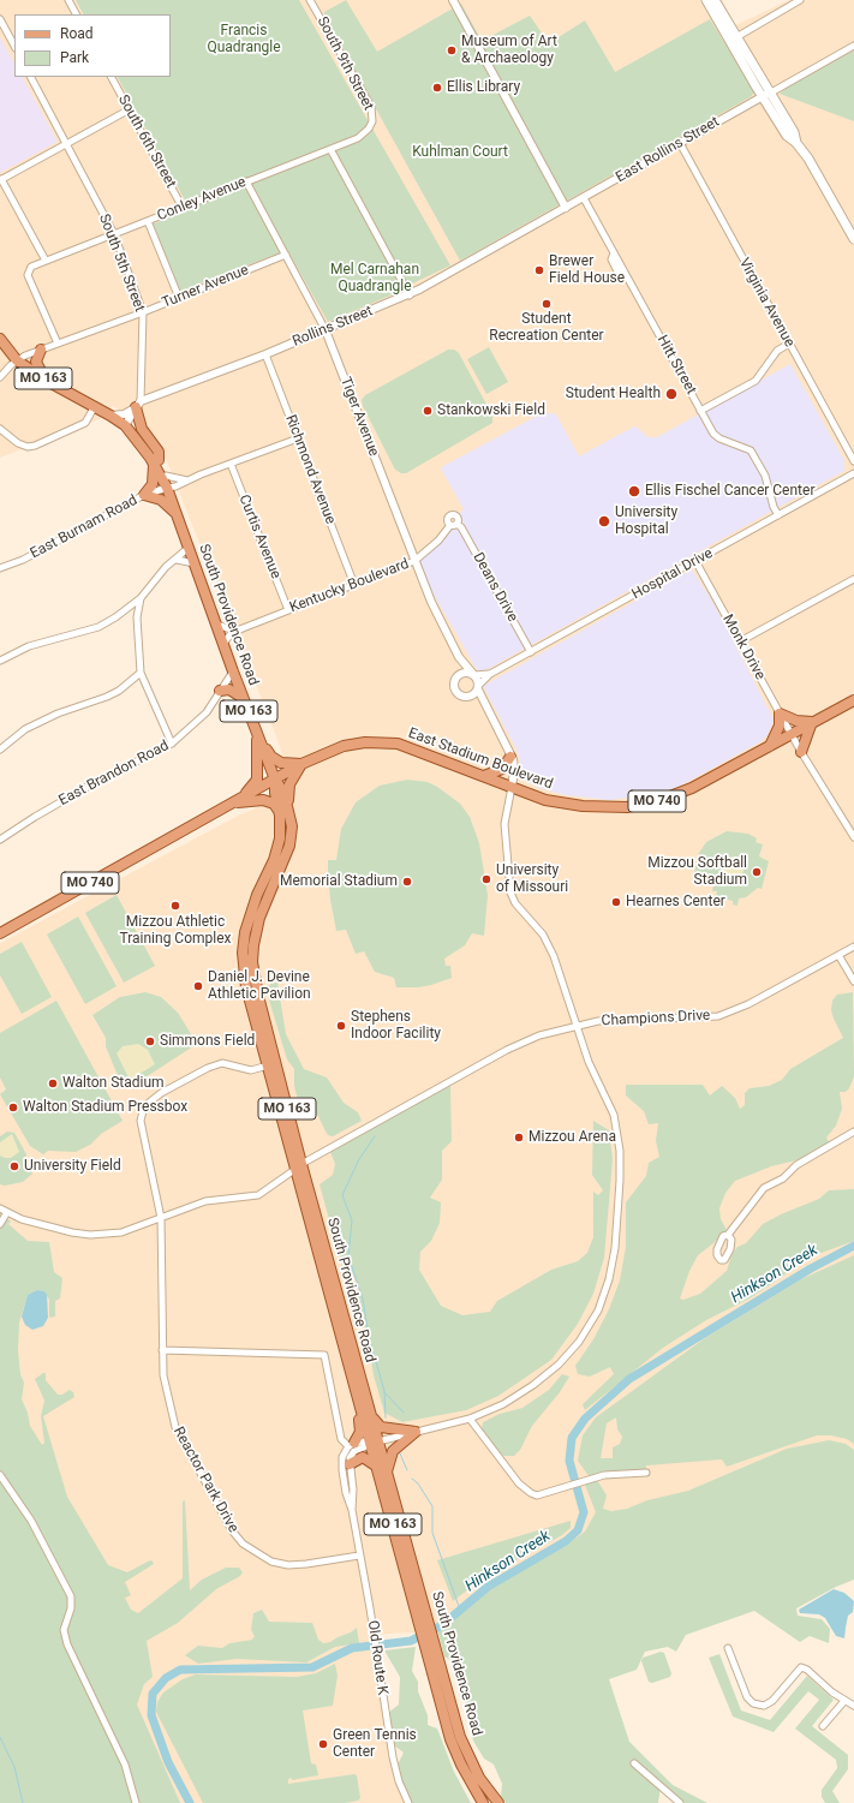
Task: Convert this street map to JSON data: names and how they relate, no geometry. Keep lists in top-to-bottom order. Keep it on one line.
{"streets":{"main road":["MO 163","South Providence Road","East Stadium Boulevard","MO 740"],"street":["South 9th Street","South 6th Street","East Rollins Street","Conley Avenue","South 5th Street","Turner Avenue","Virginia Avenue","Rollins Street","Hitt Street","Tiger Avenue","Richmond Avenue","East Burnam Road","Curtis Avenue","Hospital Drive","Kentucky Boulevard","Deans Drive","Monk Drive","East Brandon Road","Champions Drive","Reactor Park Drive","Old Route K"]},"crossings":[["South 9th Street","Conley Avenue"],["South 6th Street","Conley Avenue"],["East Rollins Street","Virginia Avenue"],["East Rollins Street","Rollins Street"],["East Rollins Street","Hitt Street"],["Conley Avenue","South 5th Street"],["Conley Avenue","Turner Avenue"],["Conley Avenue","Tiger Avenue"],["South 5th Street","Turner Avenue"],["South 5th Street","Rollins Street"],["South 5th Street","South Providence Road"],["Turner Avenue","Tiger Avenue"],["Turner Avenue","South Providence Road"],["Rollins Street","Tiger Avenue"],["Rollins Street","Richmond Avenue"],["Hitt Street","Hospital Drive"],["Tiger Avenue","Hospital Drive"],["Tiger Avenue","Kentucky Boulevard"],["Richmond Avenue","East Burnam Road"],["Richmond Avenue","Kentucky Boulevard"],["East Burnam Road","Curtis Avenue"],["East Burnam Road","South Providence Road"],["Curtis Avenue","Kentucky Boulevard"],["Hospital Drive","Deans Drive"],["Hospital Drive","Monk Drive"],["Kentucky Boulevard","Deans Drive"],["Kentucky Boulevard","South Providence Road"],["South Providence Road","East Stadium Boulevard"],["South Providence Road","East Brandon Road"],["South Providence Road","Champions Drive"],["South Providence Road","Reactor Park Drive"],["Monk Drive","East Stadium Boulevard"],["Champions Drive","Reactor Park Drive"],["Reactor Park Drive","Old Route K"]],"water":["Hinkson Creek"],"parks":["Francis Quadrangle","Kuhlman Court","Mel Carnahan Quadrangle"],"places":["Museum of Art & Archaeology","Ellis Library","Brewer Field House","Student Recreation Center","Student Health","Stankowski Field","Ellis Fischel Cancer Center","University Hospital","Mizzou Softball Stadium","University of Missouri","Memorial Stadium","Hearnes Center","Mizzou Athletic Training Complex","Daniel J. Devine Athletic Pavilion","Stephens Indoor Facility","Simmons Field","Walton Stadium","Walton Stadium Pressbox","Mizzou Arena","University Field","Green Tennis Center"],"legend":["Road","Park"]}
